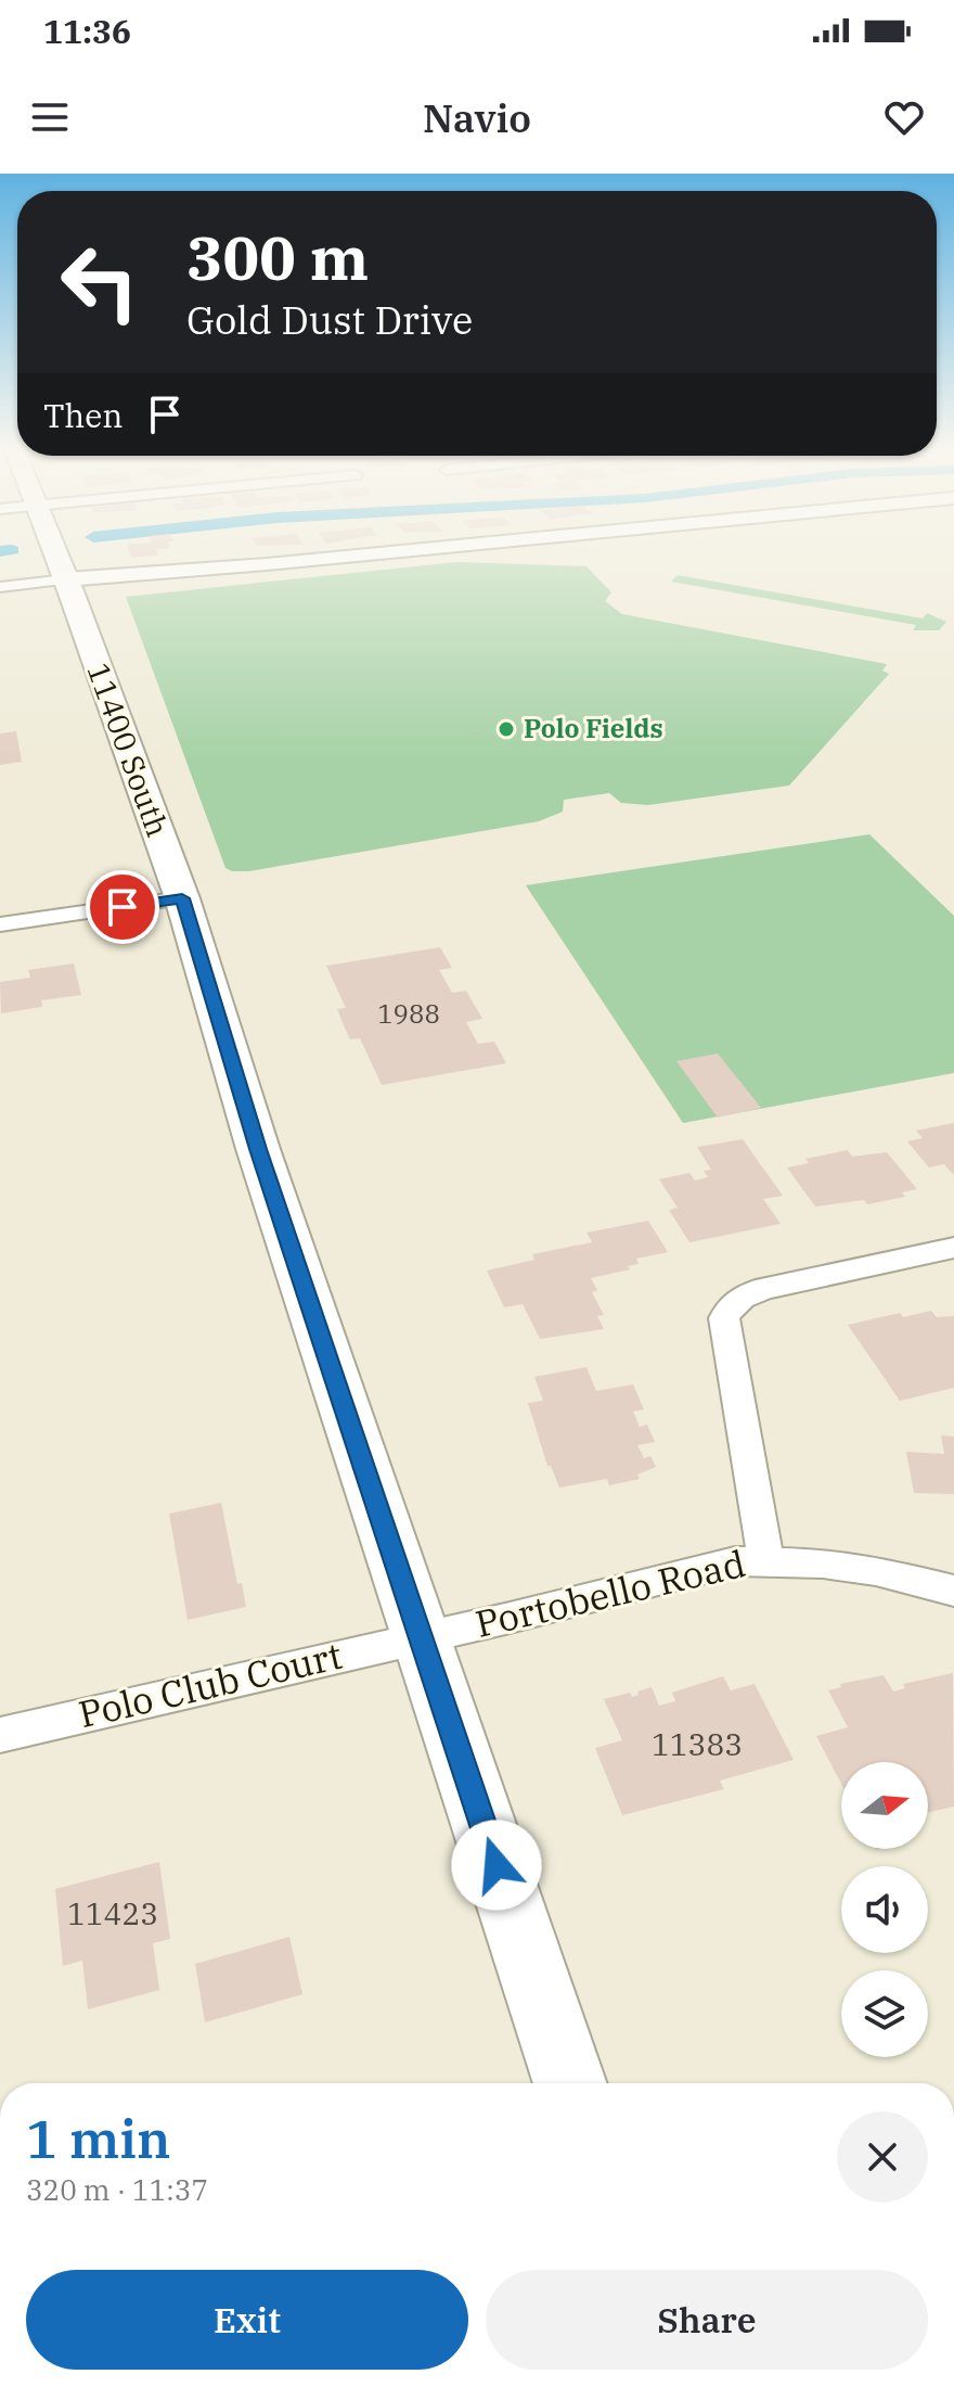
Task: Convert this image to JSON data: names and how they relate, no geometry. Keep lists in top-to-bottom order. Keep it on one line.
{"streets":{"main road":["11400 South"],"street":["Portobello Road","Polo Club Court"]},"crossings":[["11400 South","Portobello Road"],["11400 South","Polo Club Court"],["Portobello Road","Polo Club Court"]],"places":["Polo Fields"],"house_numbers":["1988","11383","11423"],"north":"right","page":{"status":"11:36","header":"Navio","turn":["300 m","Gold Dust Drive"],"then":"Then","heading":["1 min","320 m · 11:37"],"buttons":["Exit","Share"]}}
